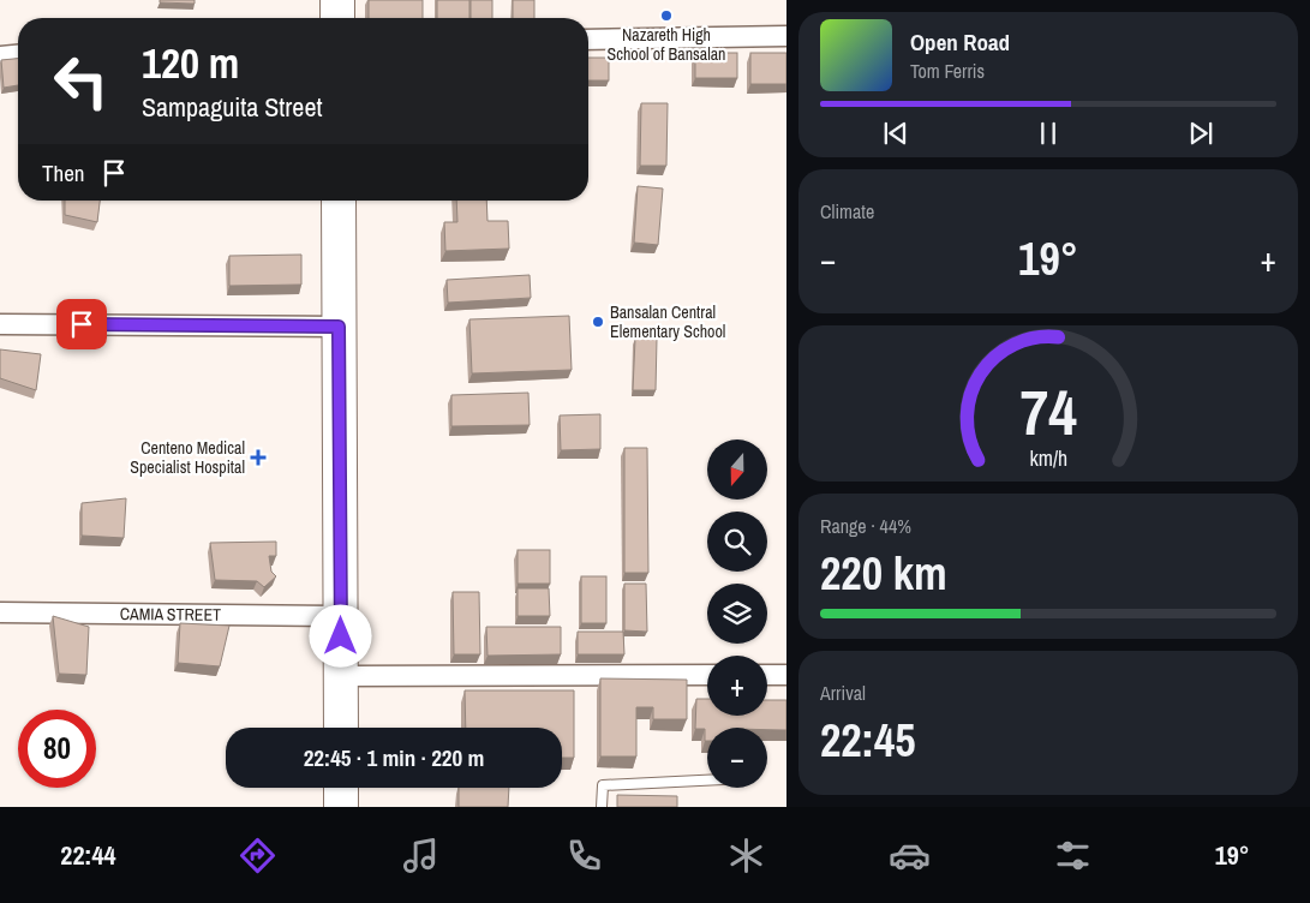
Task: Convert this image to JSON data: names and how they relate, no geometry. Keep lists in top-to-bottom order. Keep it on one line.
{"streets":{"street":["CAMIA STREET"]},"places":{"other":["Nazareth High School of Bansalan","Bansalan Central Elementary School"],"health":["Centeno Medical Specialist Hospital"]},"north":"bottom","page":{"turn":["120 m","Sampaguita Street"],"song":["Open Road","Tom Ferris"],"then":"Then","tile":["Climate",["Range · 44%","220 km"],["Arrival","22:45"]],"heat":["−","19°","+"],"map_buttons":["+","−"],"limit":"80","trip":"22:45 · 1 min · 220 m","tabs":["22:44","19°"],"gauge":["74","km/h"]}}
